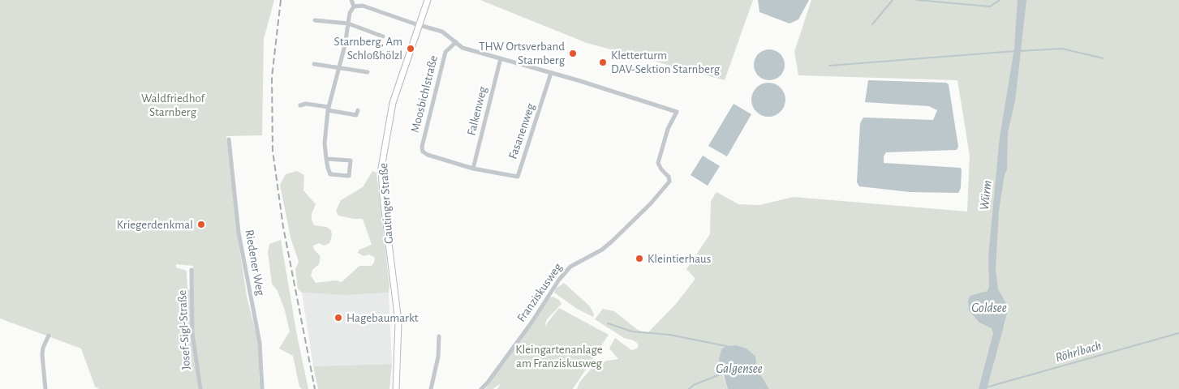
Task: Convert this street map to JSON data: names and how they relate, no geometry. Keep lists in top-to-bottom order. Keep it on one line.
{"streets":{"main road":["Gautinger Straße"],"street":["Moosbichlstraße","Falkenweg","Fasanenweg","Riedener Weg","Franziskusweg","Josef-Sigl-Straße"]},"crossings":[["Moosbichlstraße","Falkenweg"],["Moosbichlstraße","Fasanenweg"],["Falkenweg","Fasanenweg"],["Fasanenweg","Franziskusweg"]],"water":["Würm","Goldsee","Röhrlbach","Galgensee"],"parks":["Waldfriedhof Starnberg","Kleingartenanlage am Franziskusweg"],"places":["Starnberg, Am Schloßhölzl","THW Ortsverband Starnberg","Kletterturm DAV-Sektion Starnberg","Kriegerdenkmal","Kleintierhaus","Hagebaumarkt"]}
